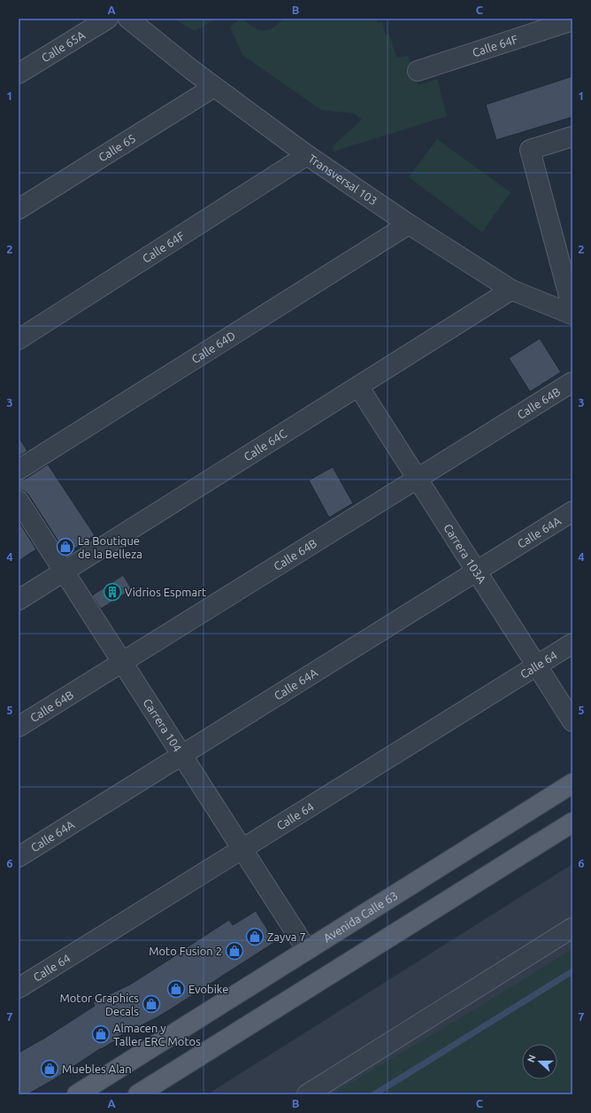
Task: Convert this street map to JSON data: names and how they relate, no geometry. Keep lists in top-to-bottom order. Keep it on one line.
{"streets":{"main road":["Avenida Calle 63"],"street":["Calle 65A","Calle 64F","Calle 65","Transversal 103","Calle 64D","Calle 64B","Calle 64C","Calle 64A","Carrera 103A","Calle 64","Carrera 104"]},"crossings":[["Calle 64F","Transversal 103"],["Calle 65","Transversal 103"],["Transversal 103","Calle 64D"],["Transversal 103","Calle 64C"],["Calle 64B","Carrera 103A"],["Calle 64B","Carrera 104"],["Calle 64C","Carrera 103A"],["Calle 64C","Carrera 104"],["Calle 64A","Carrera 103A"],["Calle 64A","Carrera 104"],["Carrera 103A","Calle 64"],["Calle 64","Carrera 104"],["Carrera 104","Avenida Calle 63"]],"places":{"shop":["La Boutique de la Belleza","Zayva 7","Moto Fusion 2","Evobike","Motor Graphics Decals","Almacen y Taller ERC Motos","Muebles Alan"],"building":["Vidrios Espmart"]},"north":"left","grid":{"columns":["A","B","C"],"rows":["1","2","3","4","5","6","7"]}}
